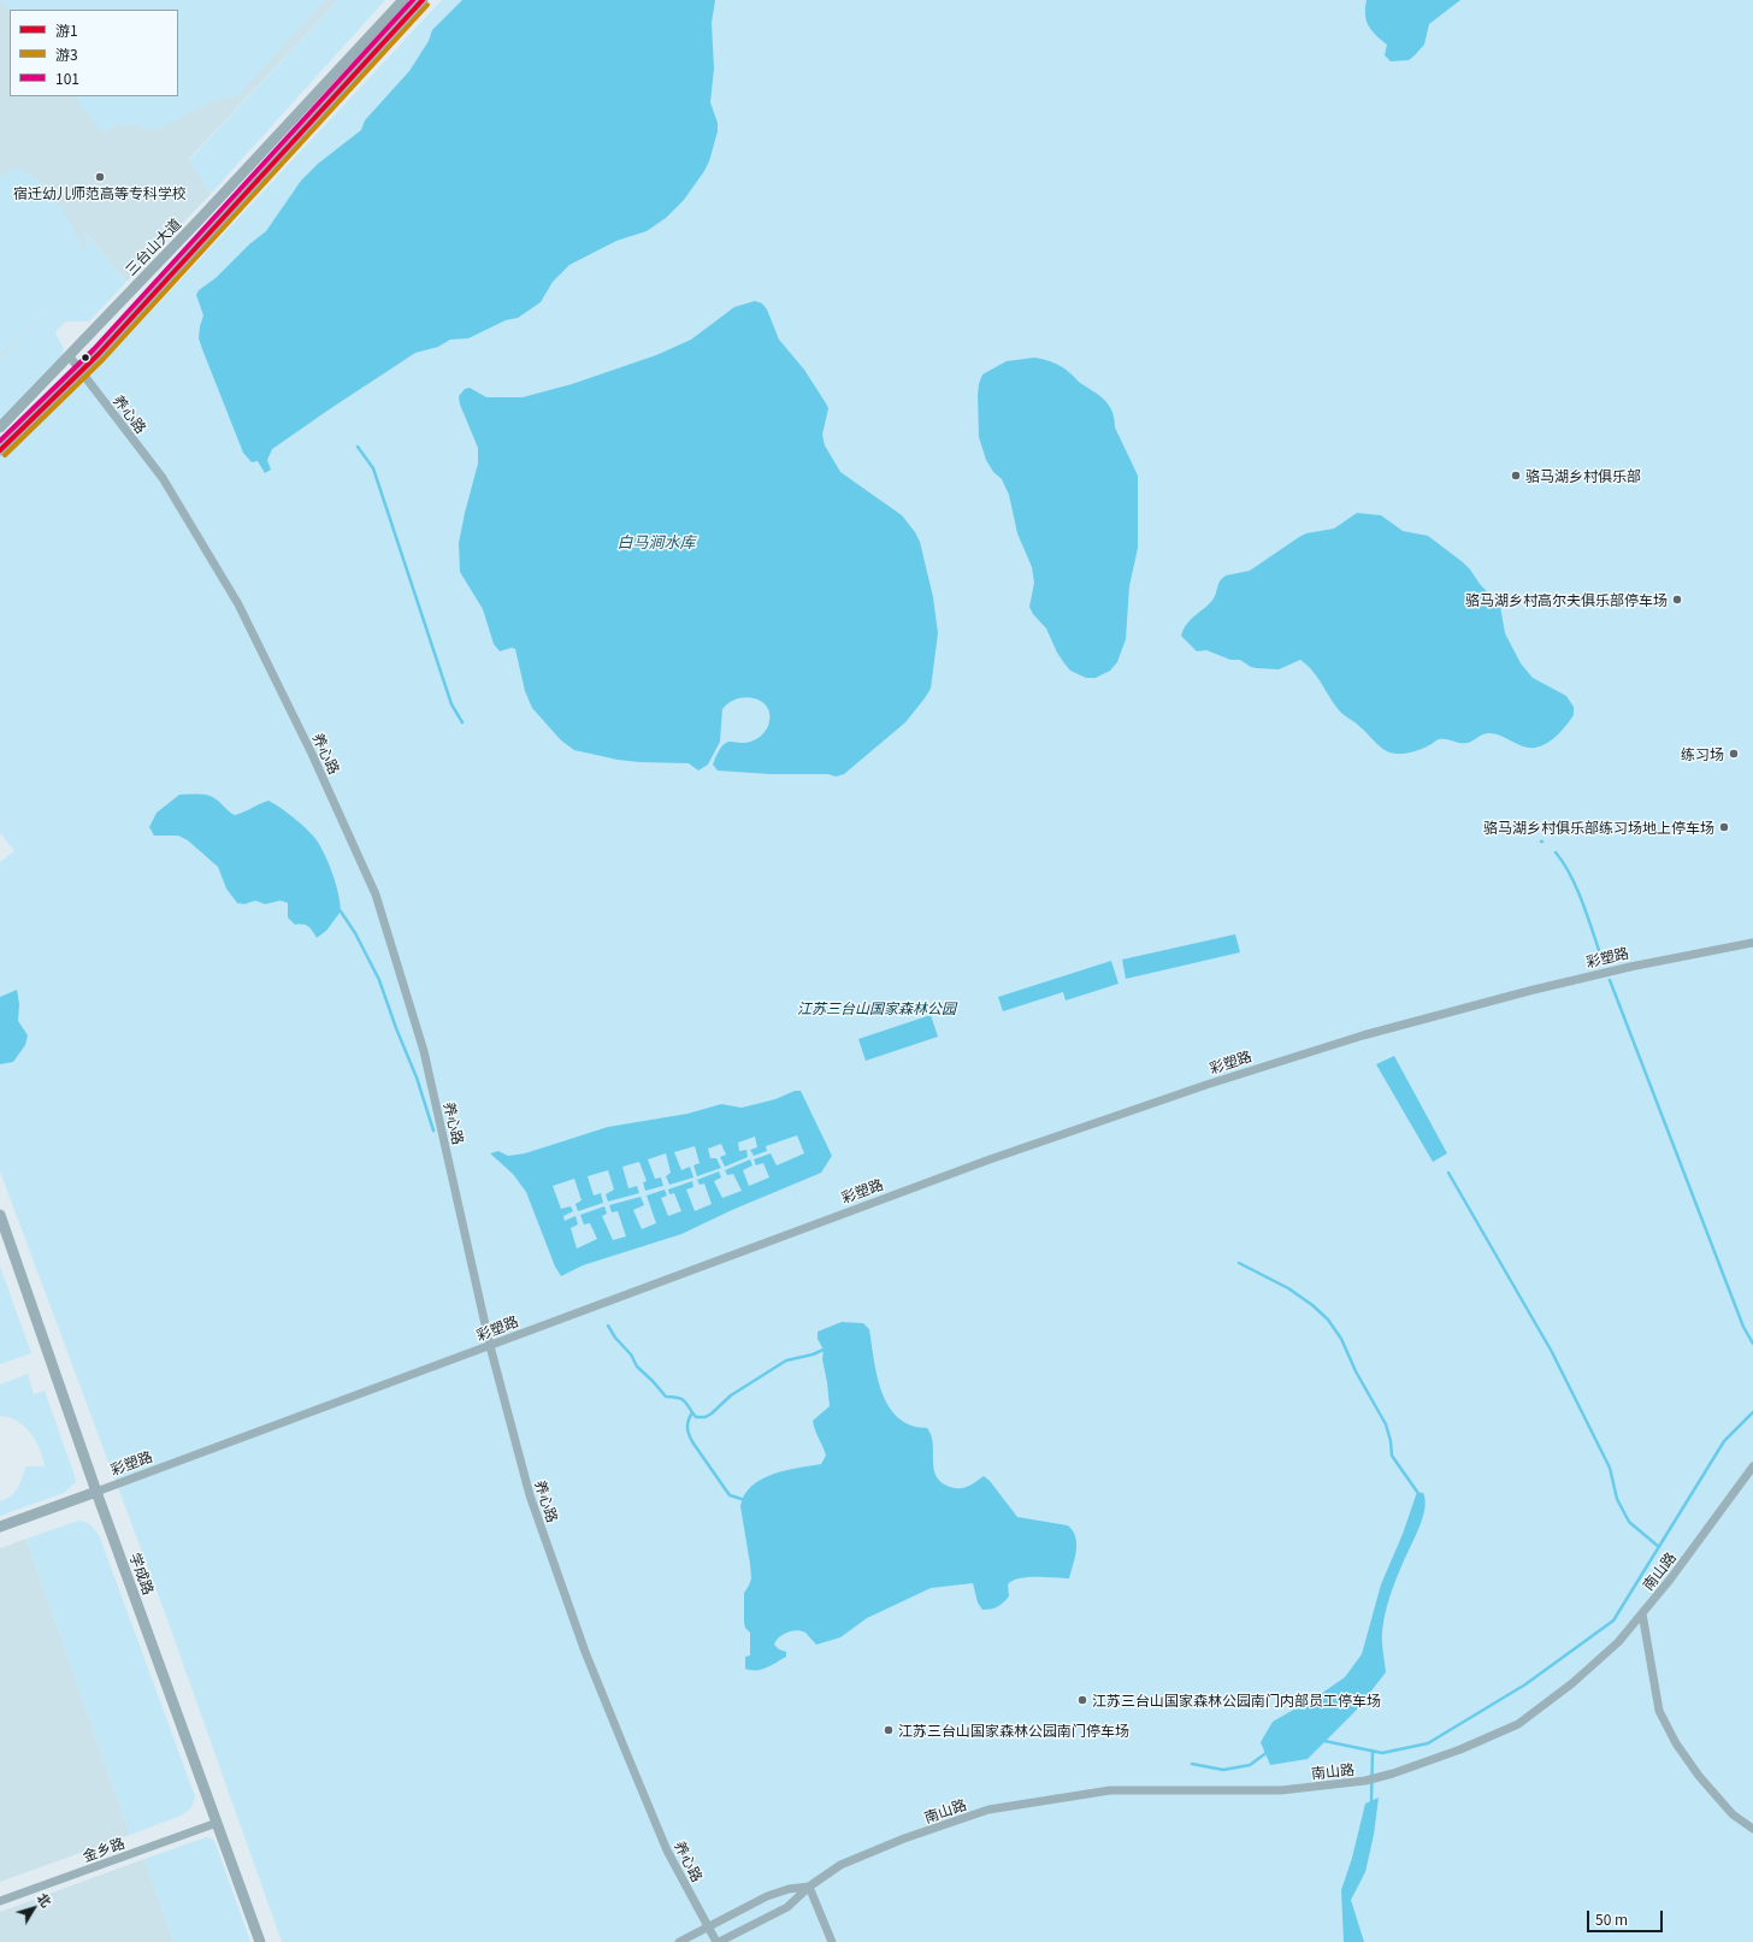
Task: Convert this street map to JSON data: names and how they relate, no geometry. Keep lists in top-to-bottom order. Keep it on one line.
{"streets":{"main road":["三台山大道","彩塑路","学成路"],"street":["养心路","南山路","金乡路"]},"crossings":[["三台山大道","养心路"],["养心路","彩塑路"],["养心路","南山路"],["彩塑路","学成路"],["学成路","金乡路"]],"water":["白马涧水库"],"parks":["江苏三台山国家森林公园"],"places":["宿迁幼儿师范高等专科学校","骆马湖乡村俱乐部","骆马湖乡村高尔夫俱乐部停车场","练习场","骆马湖乡村俱乐部练习场地上停车场","江苏三台山国家森林公园南门内部员工停车场","江苏三台山国家森林公园南门停车场"],"lines":["transit line 游1","transit line 101","transit line 游3"],"legend":["游1","游3","101"],"scale_bar":"50 m","north":"top right"}
